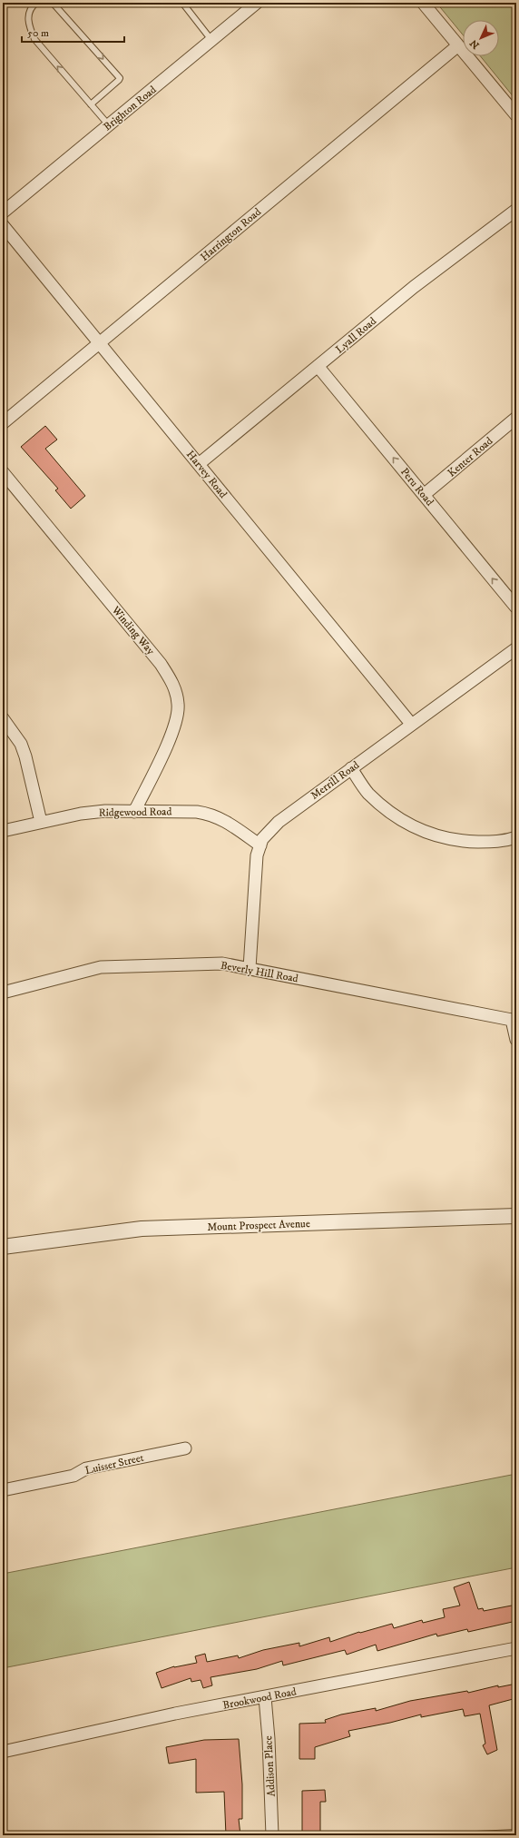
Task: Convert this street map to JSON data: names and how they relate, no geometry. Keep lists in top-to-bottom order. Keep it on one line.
{"streets":{"street":["Brighton Road","Harrington Road","Lyall Road","Kenter Road","Harvey Road","Peru Road","Winding Way","Merrill Road","Ridgewood Road","Beverly Hill Road","Mount Prospect Avenue","Luisser Street","Brookwood Road","Addison Place"]},"crossings":[["Harrington Road","Harvey Road"],["Lyall Road","Harvey Road"],["Lyall Road","Peru Road"],["Kenter Road","Peru Road"],["Harvey Road","Merrill Road"],["Winding Way","Ridgewood Road"],["Merrill Road","Ridgewood Road"],["Merrill Road","Beverly Hill Road"],["Brookwood Road","Addison Place"]],"one_way":["Peru Road"],"scale_bar":"50 m","north":"bottom left"}
